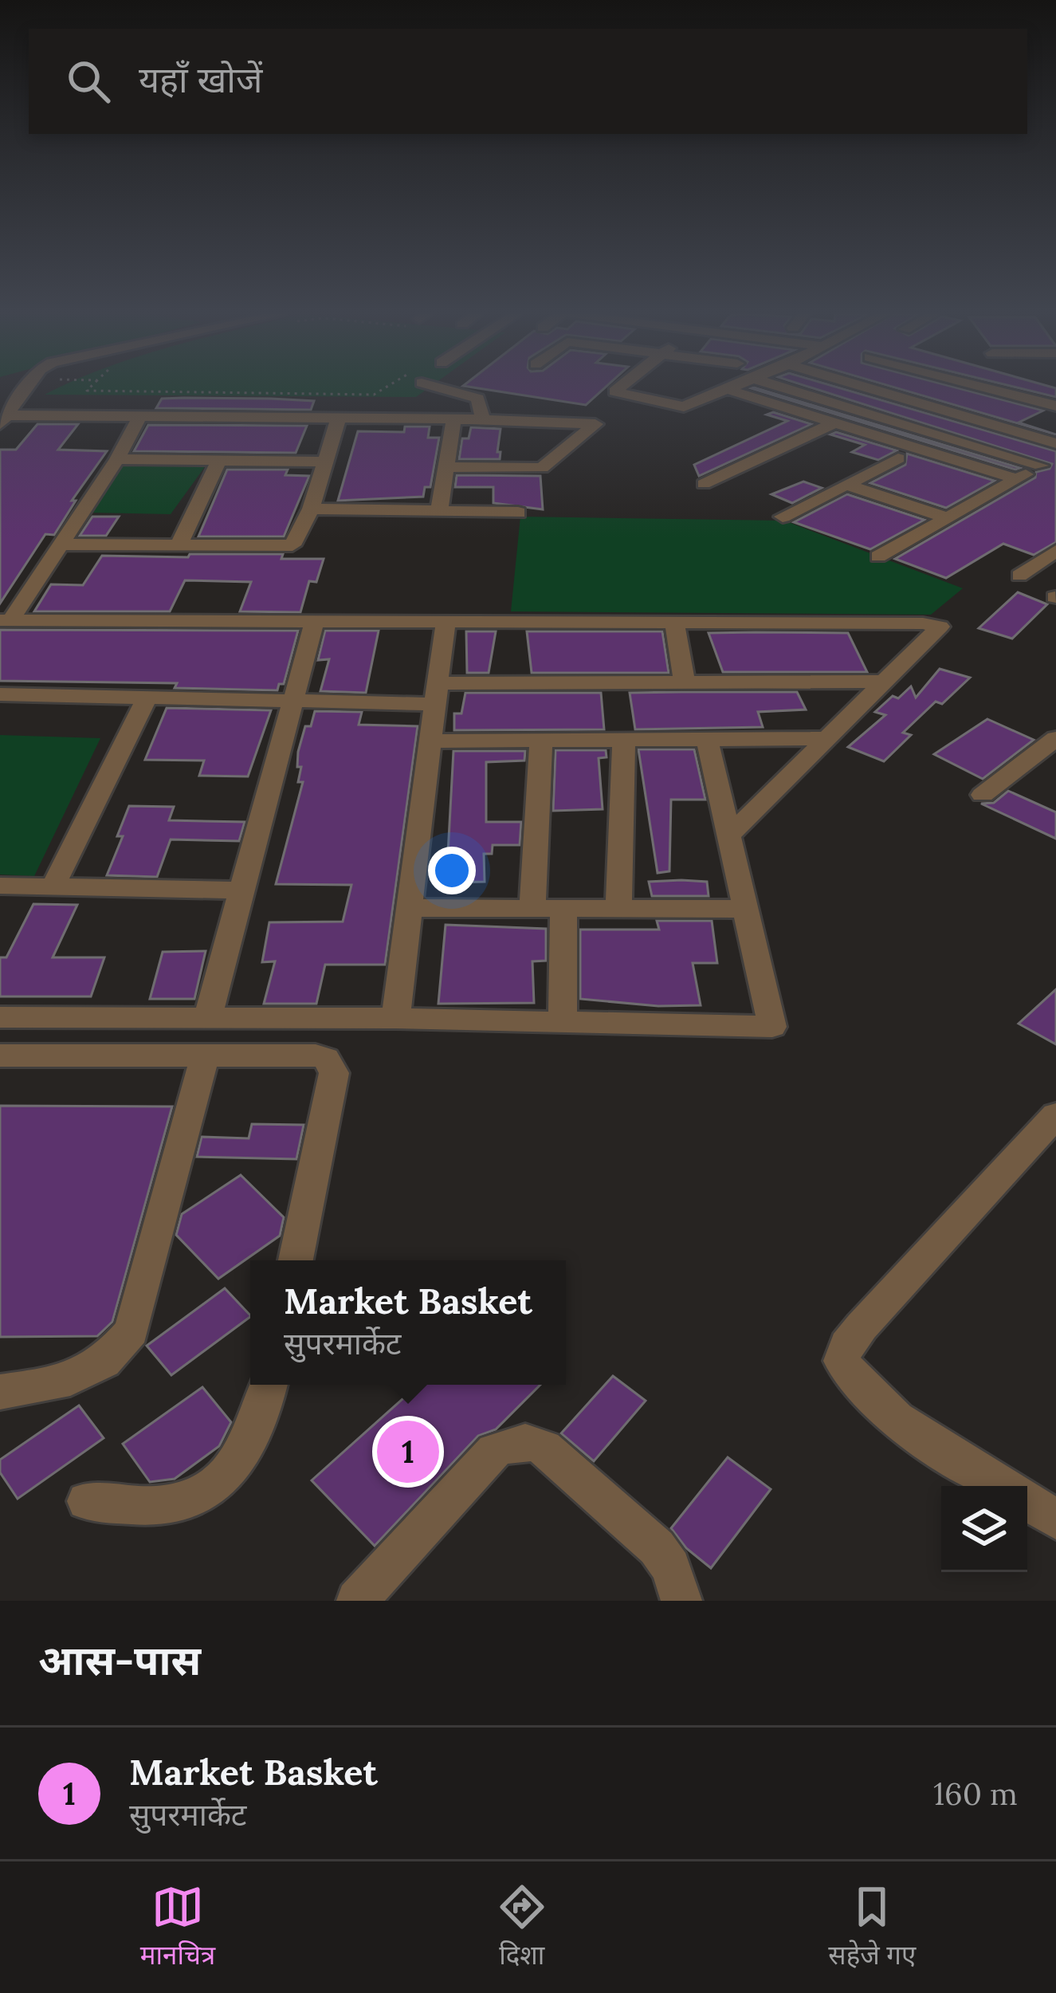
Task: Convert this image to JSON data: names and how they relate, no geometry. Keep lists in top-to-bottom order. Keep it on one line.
{"page":{"search":"यहाँ खोजें","popup":["Market Basket","सुपरमार्केट"],"pins":"1","heading":"आस-पास","list":[{"mark":"1","name":"Market Basket","note":"सुपरमार्केट","value":"160 m"}],"nav":["मानचित्र","दिशा","सहेजे गए"]}}
